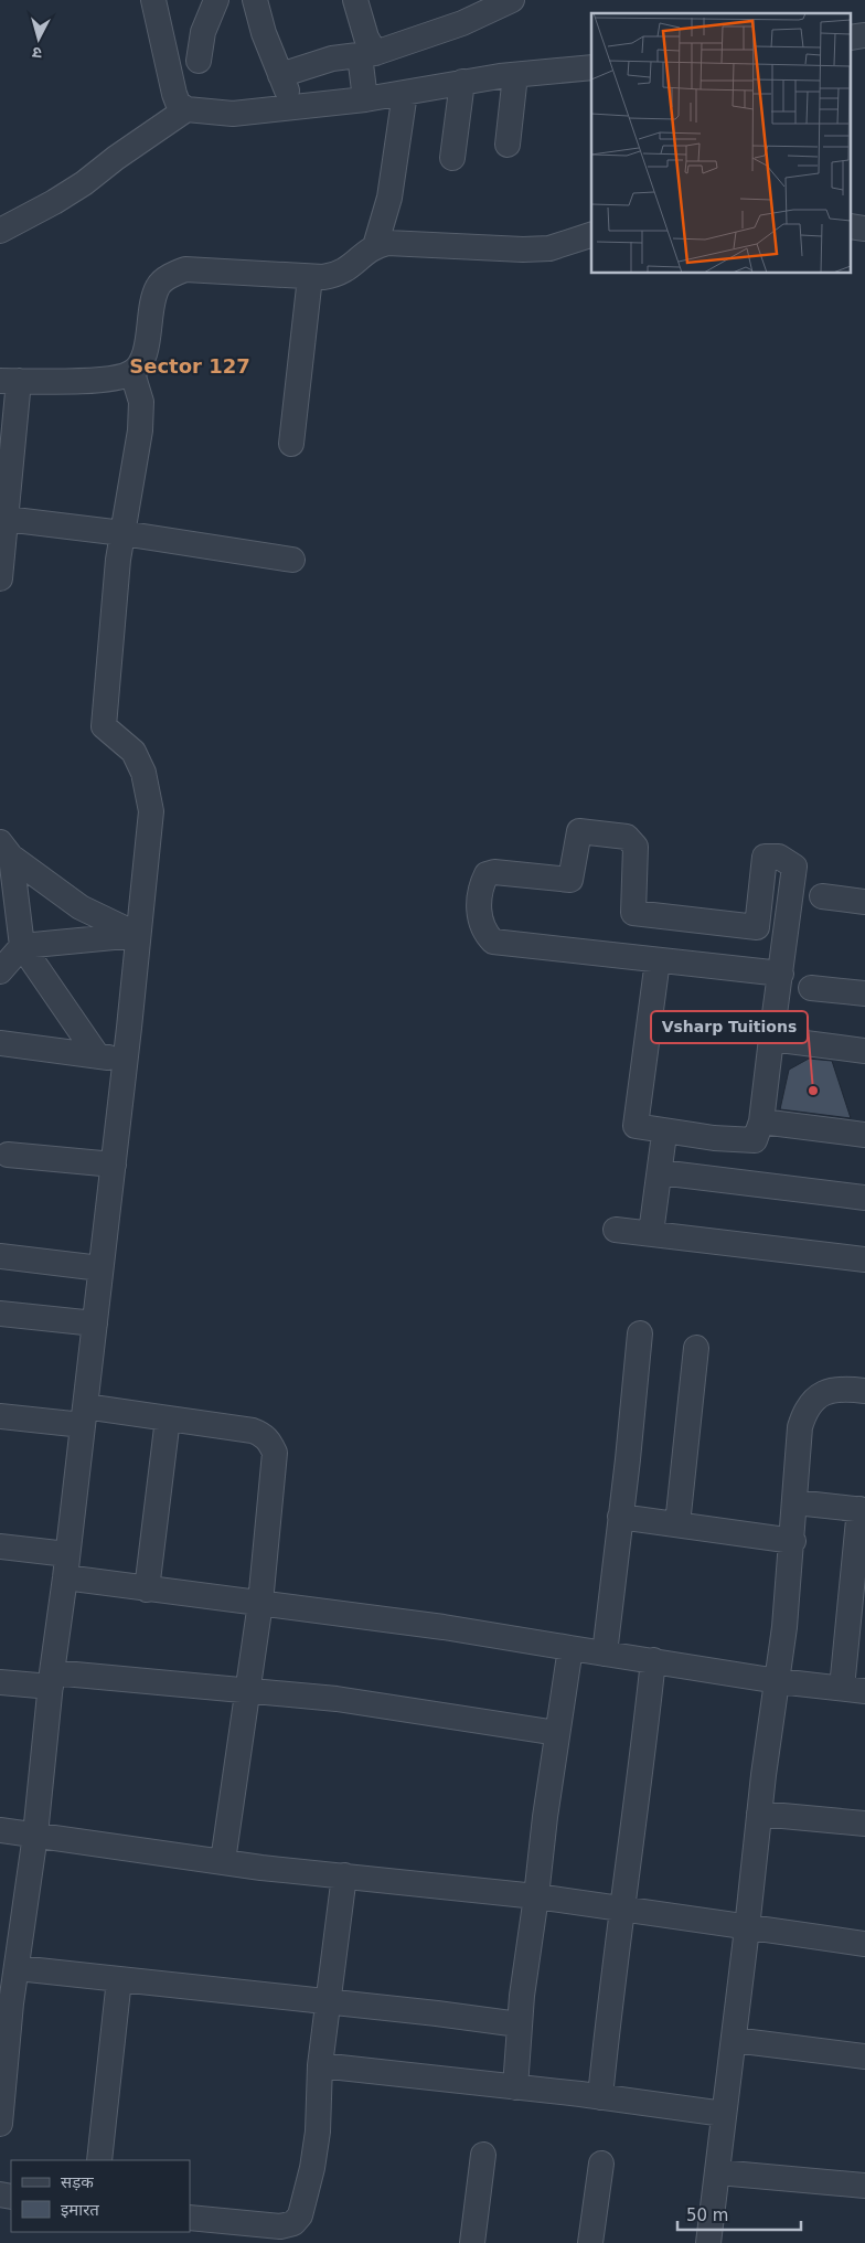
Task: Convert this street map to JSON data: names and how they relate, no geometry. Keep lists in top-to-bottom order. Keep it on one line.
{"districts":["Sector 127"],"places":["Vsharp Tuitions"],"legend":["सड़क","इमारत"],"scale_bar":"50 m","north":"bottom"}
